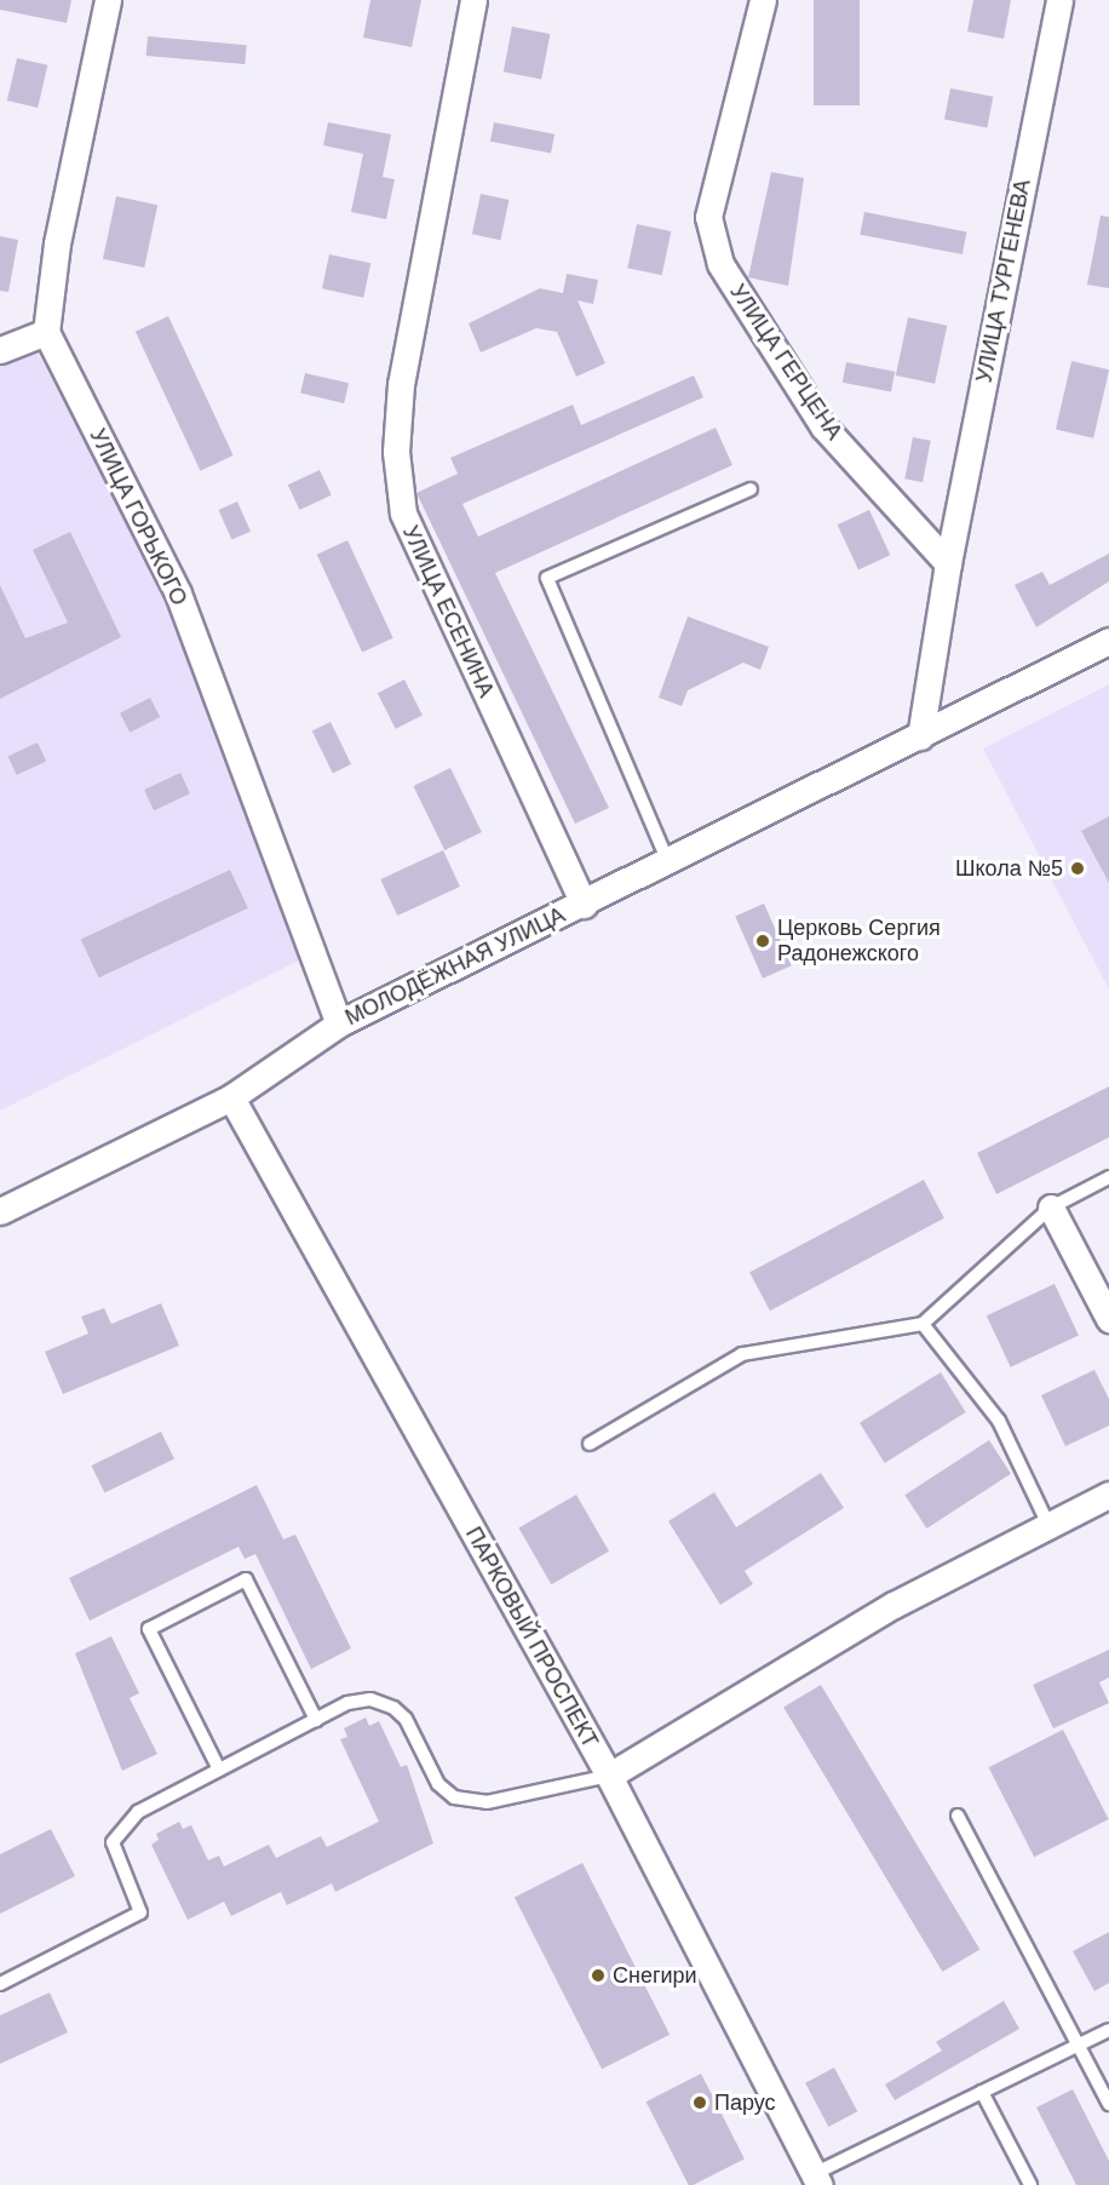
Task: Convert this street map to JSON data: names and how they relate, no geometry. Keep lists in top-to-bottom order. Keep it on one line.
{"streets":{"street":["УЛИЦА ТУРГЕНЕВА","УЛИЦА ГЕРЦЕНА","УЛИЦА ГОРЬКОГО","УЛИЦА ЕСЕНИНА","МОЛОДЁЖНАЯ УЛИЦА","ПАРКОВЫЙ ПРОСПЕКТ"]},"crossings":[["УЛИЦА ТУРГЕНЕВА","УЛИЦА ГЕРЦЕНА"],["УЛИЦА ГОРЬКОГО","МОЛОДЁЖНАЯ УЛИЦА"],["УЛИЦА ЕСЕНИНА","МОЛОДЁЖНАЯ УЛИЦА"],["МОЛОДЁЖНАЯ УЛИЦА","ПАРКОВЫЙ ПРОСПЕКТ"]],"places":["Школа №5","Церковь Сергия Радонежского","Снегири","Парус"]}
